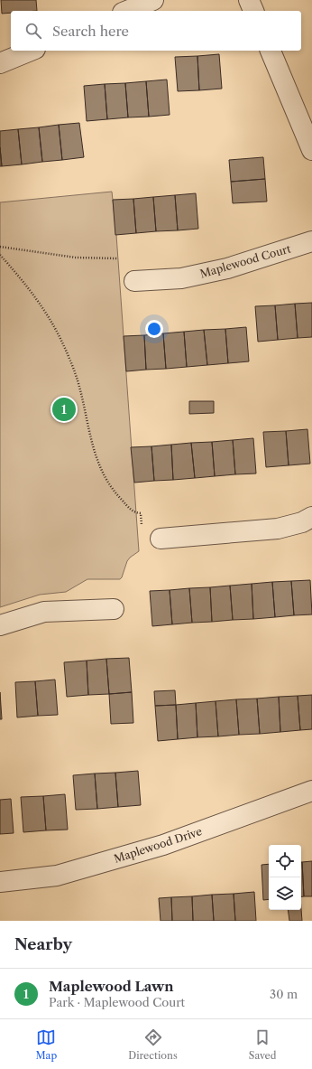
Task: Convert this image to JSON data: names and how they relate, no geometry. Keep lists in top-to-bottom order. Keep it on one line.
{"streets":{"street":["Maplewood Court","Maplewood Drive"]},"page":{"search":"Search here","pins":"1","heading":"Nearby","list":[{"mark":"1","name":"Maplewood Lawn","note":"Park · Maplewood Court","value":"30 m"}],"nav":["Map","Directions","Saved"]}}
